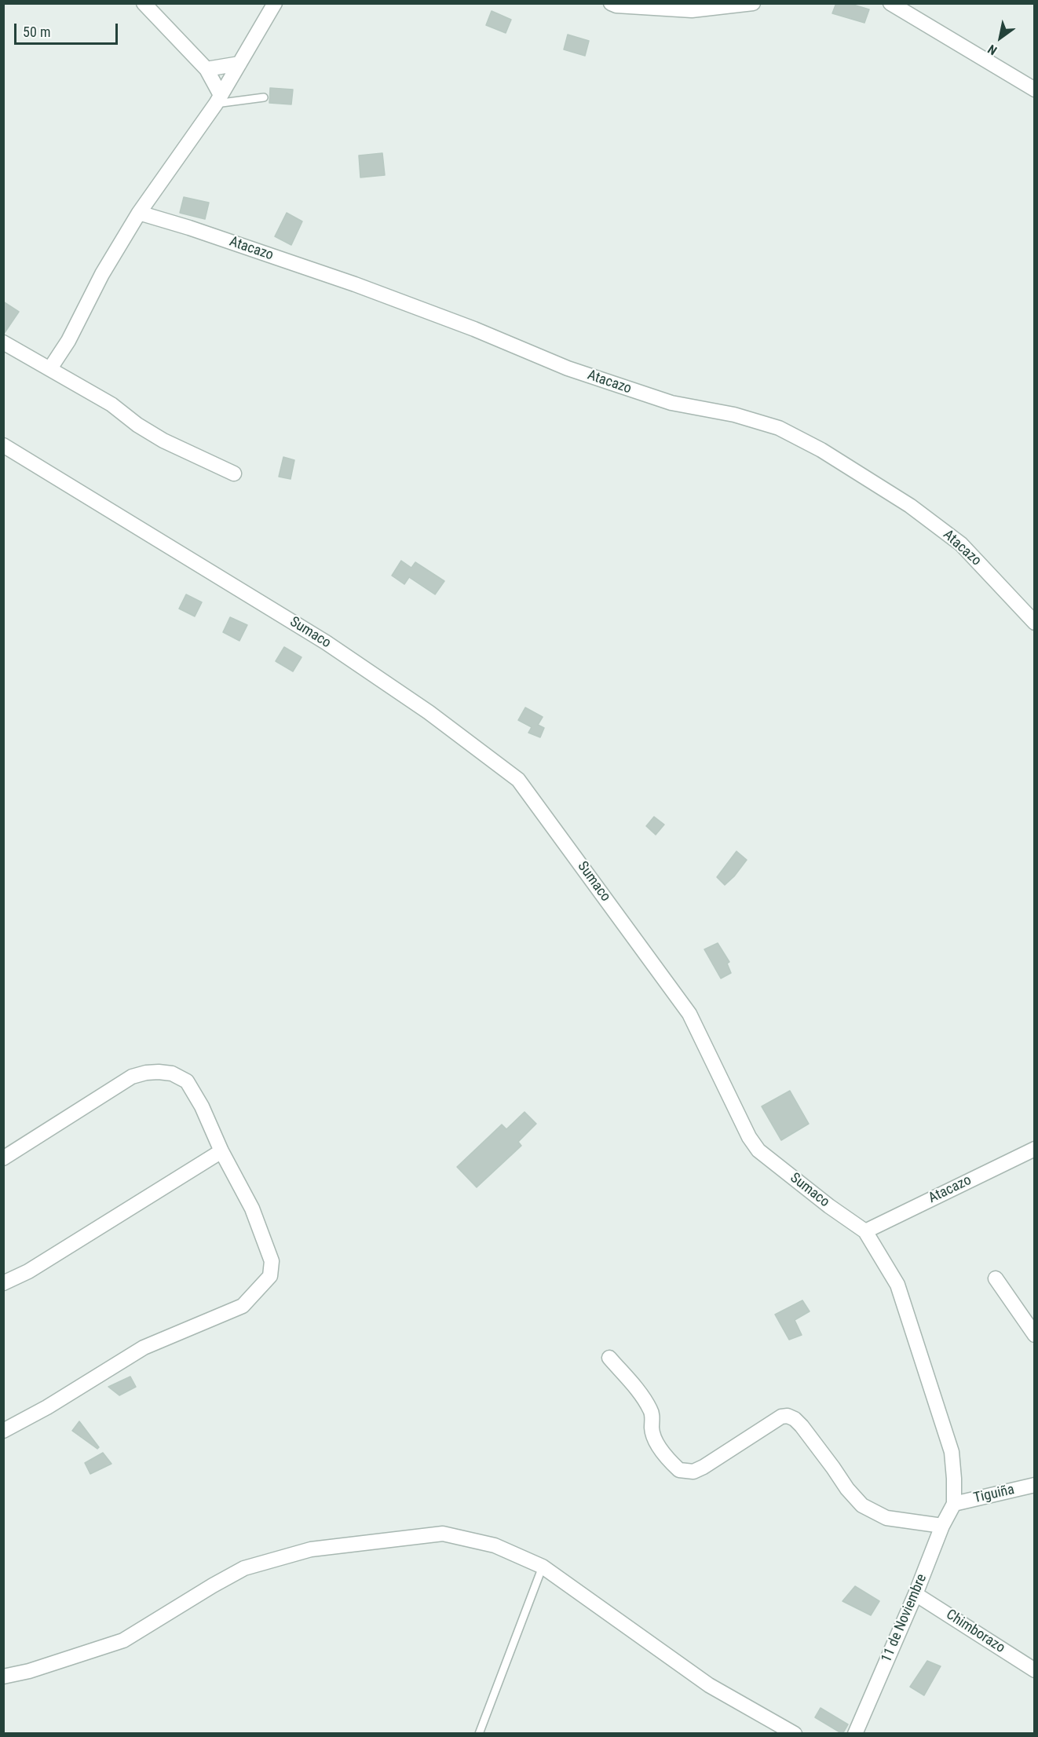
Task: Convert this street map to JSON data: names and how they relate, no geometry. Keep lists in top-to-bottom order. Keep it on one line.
{"streets":{"street":["Atacazo","Sumaco","Tiguiña","11 de Noviembre","Chimborazo"]},"crossings":[["Atacazo","Sumaco"],["Sumaco","Tiguiña"],["Sumaco","11 de Noviembre"],["Tiguiña","11 de Noviembre"],["11 de Noviembre","Chimborazo"]],"scale_bar":"50 m","north":"bottom left"}
